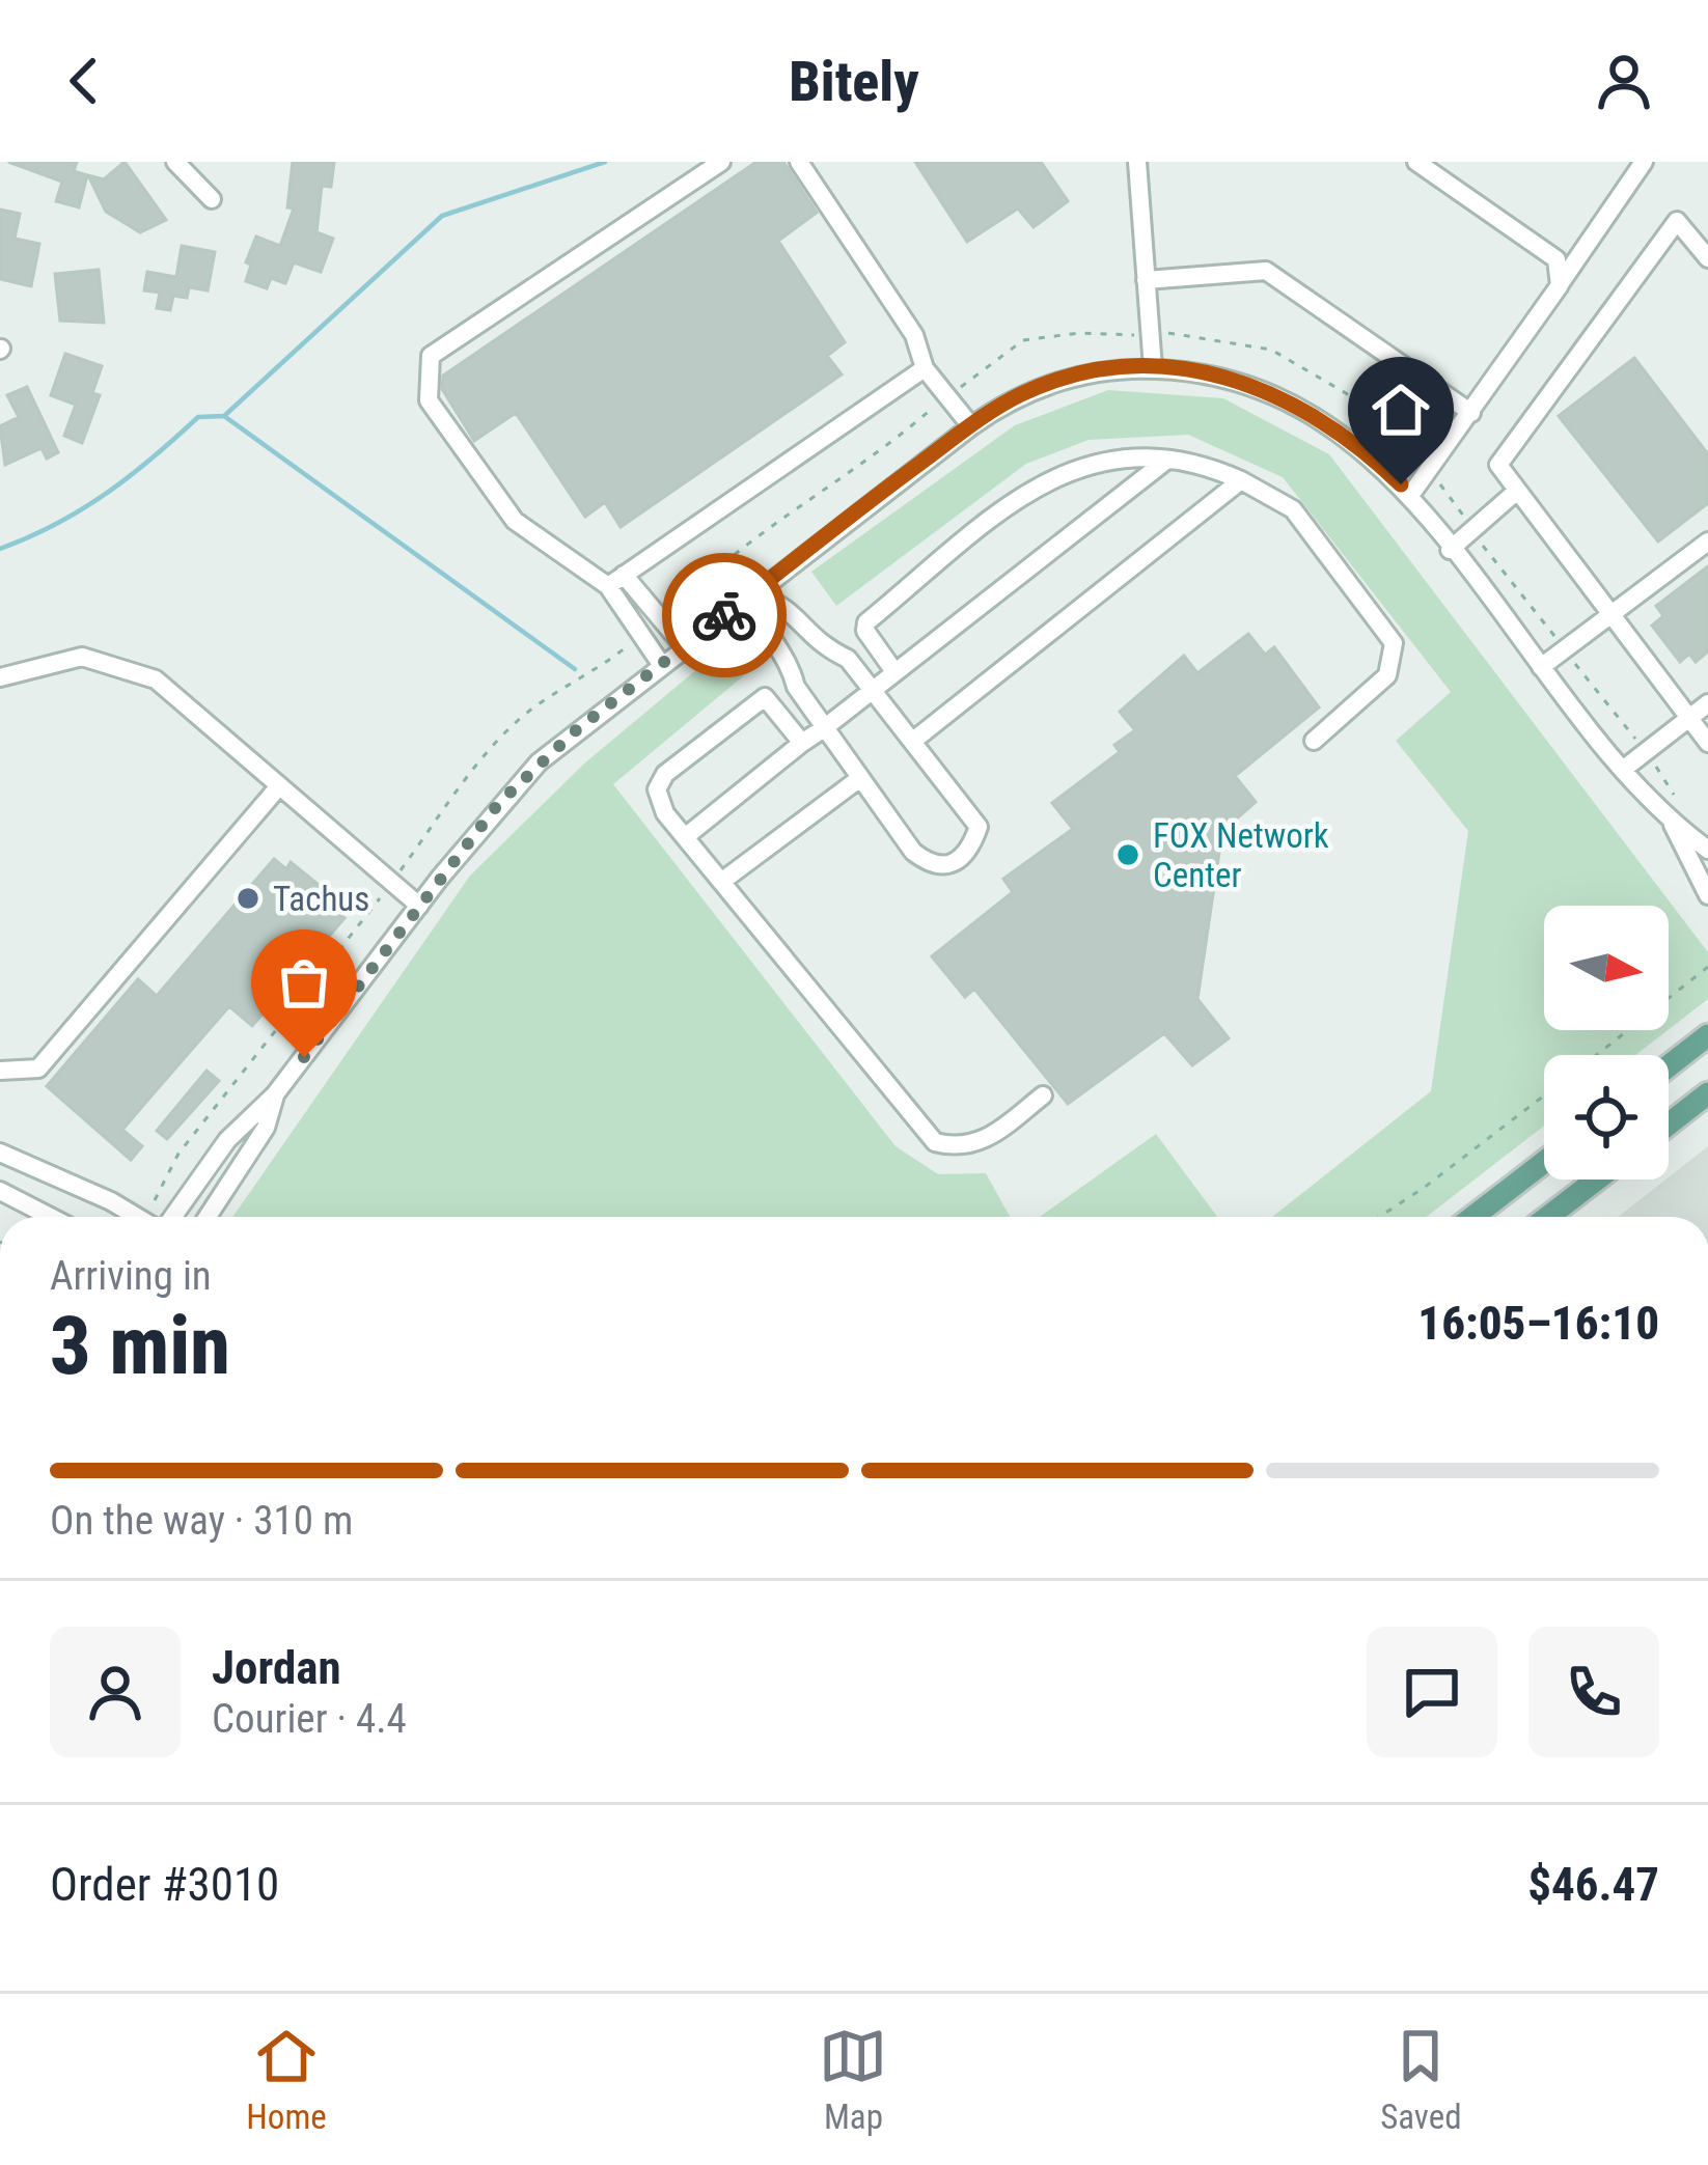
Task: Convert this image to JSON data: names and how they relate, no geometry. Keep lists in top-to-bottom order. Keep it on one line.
{"places":["FOX Network Center","Tachus"],"north":"right","page":{"header":"Bitely","heading":["3 min","Arriving in","16:05–16:10"],"panel":["Jordan","Courier · 4.4","Order #3010","$46.47"],"bar":"On the way · 310 m","tabs":["Home","Map","Saved"]}}
